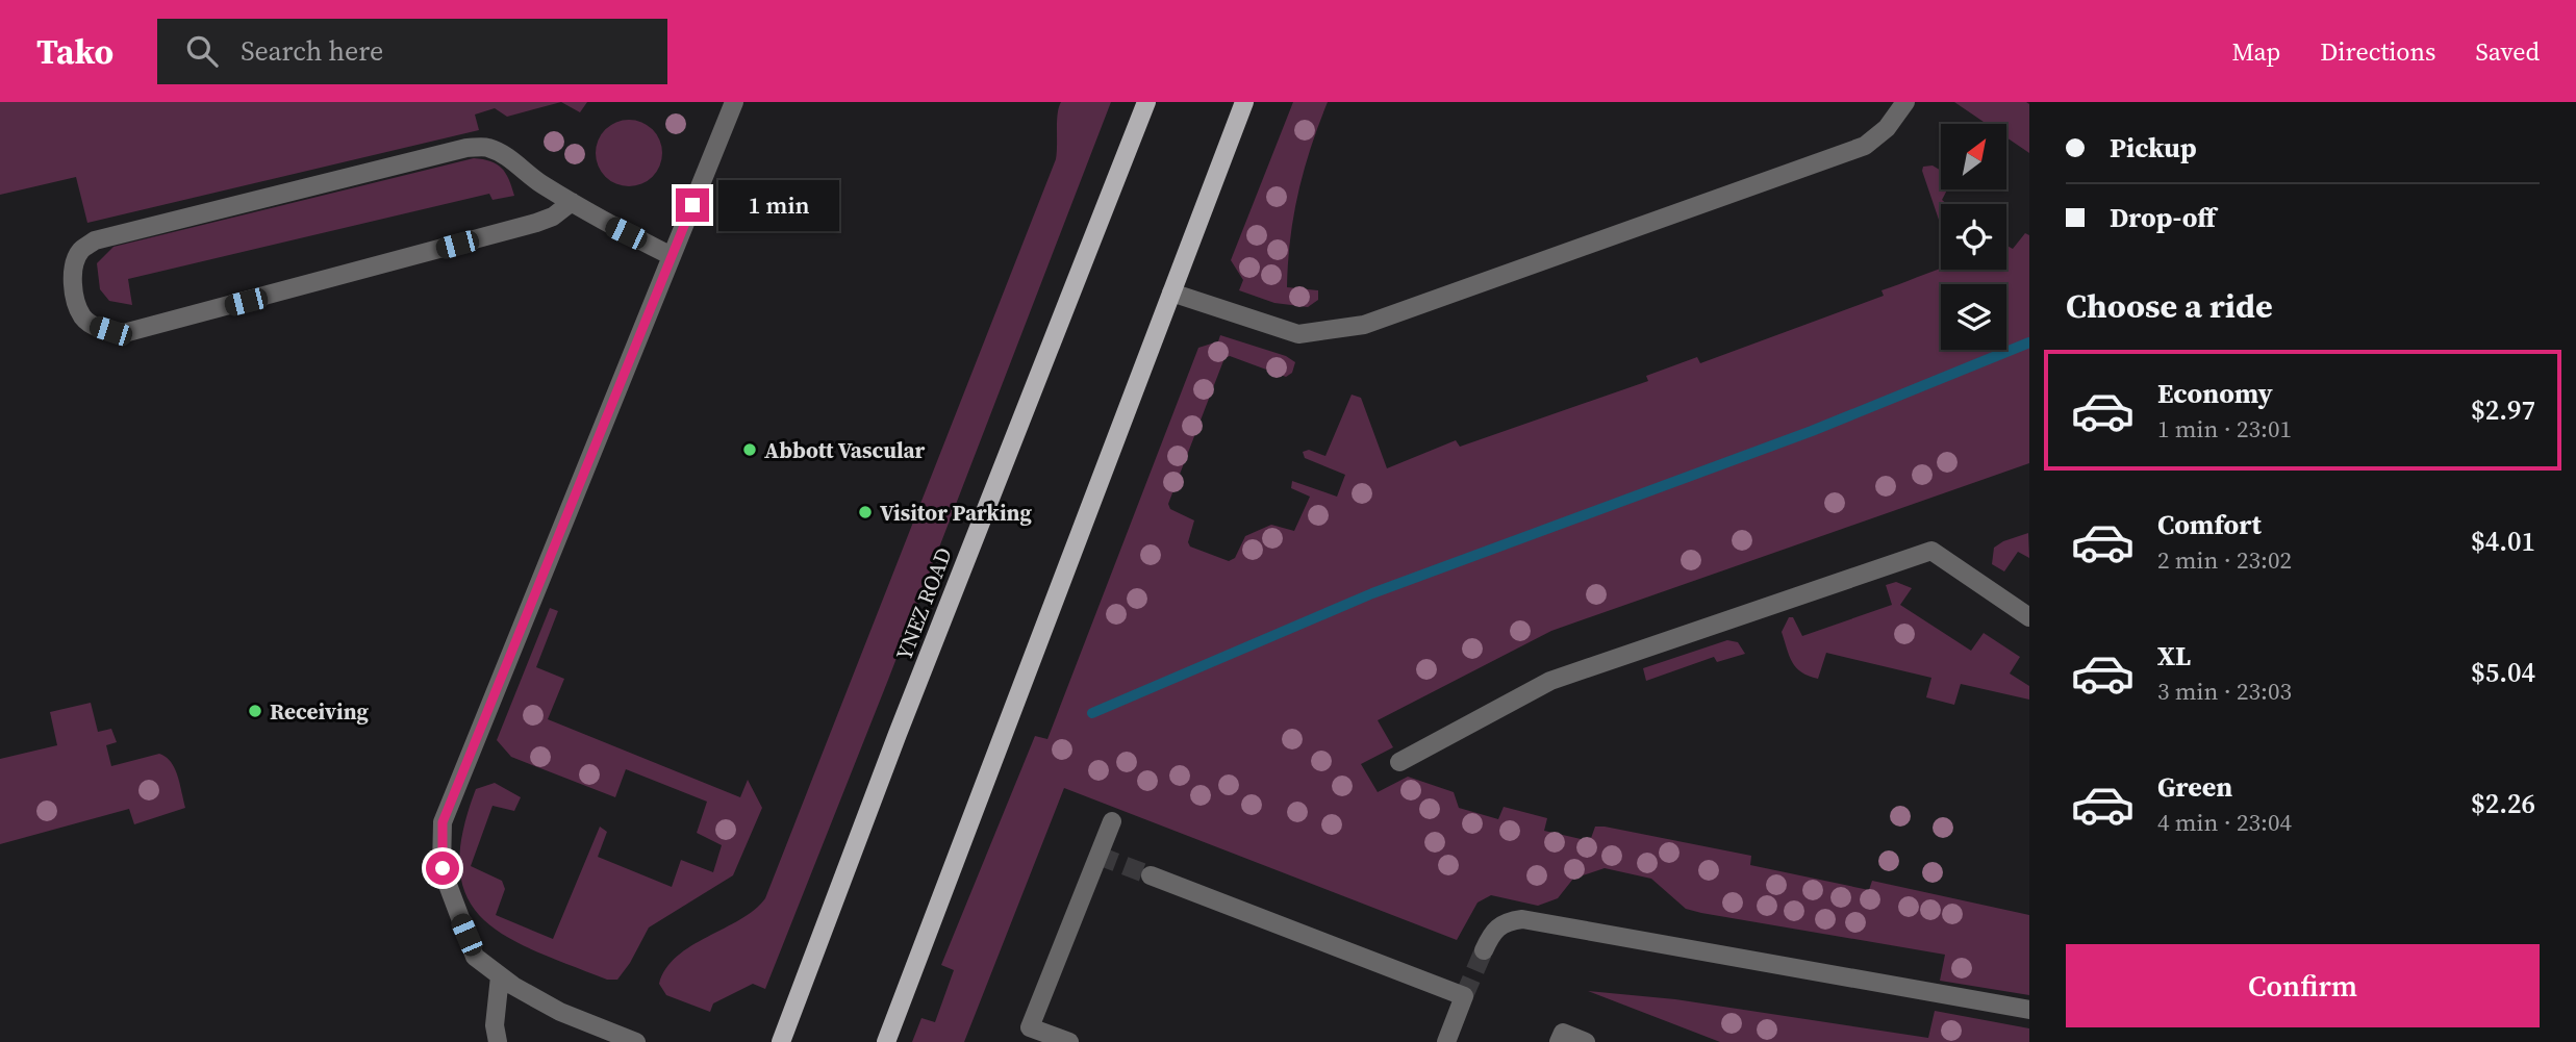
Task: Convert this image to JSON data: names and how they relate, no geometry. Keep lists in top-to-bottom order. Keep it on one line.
{"streets":{"main road":["YNEZ ROAD"]},"places":["Abbott Vascular","Visitor Parking","Receiving"],"north":"top right","page":{"header":"Tako","search":"Search here","nav":["Map","Directions","Saved"],"banner":["Pickup","Drop-off"],"bubble":"1 min","heading":"Choose a ride","list":[{"name":"Economy","note":"1 min · 23:01","value":"$2.97"},{"name":"Comfort","note":"2 min · 23:02","value":"$4.01"},{"name":"XL","note":"3 min · 23:03","value":"$5.04"},{"name":"Green","note":"4 min · 23:04","value":"$2.26"}],"buttons":"Confirm"}}
